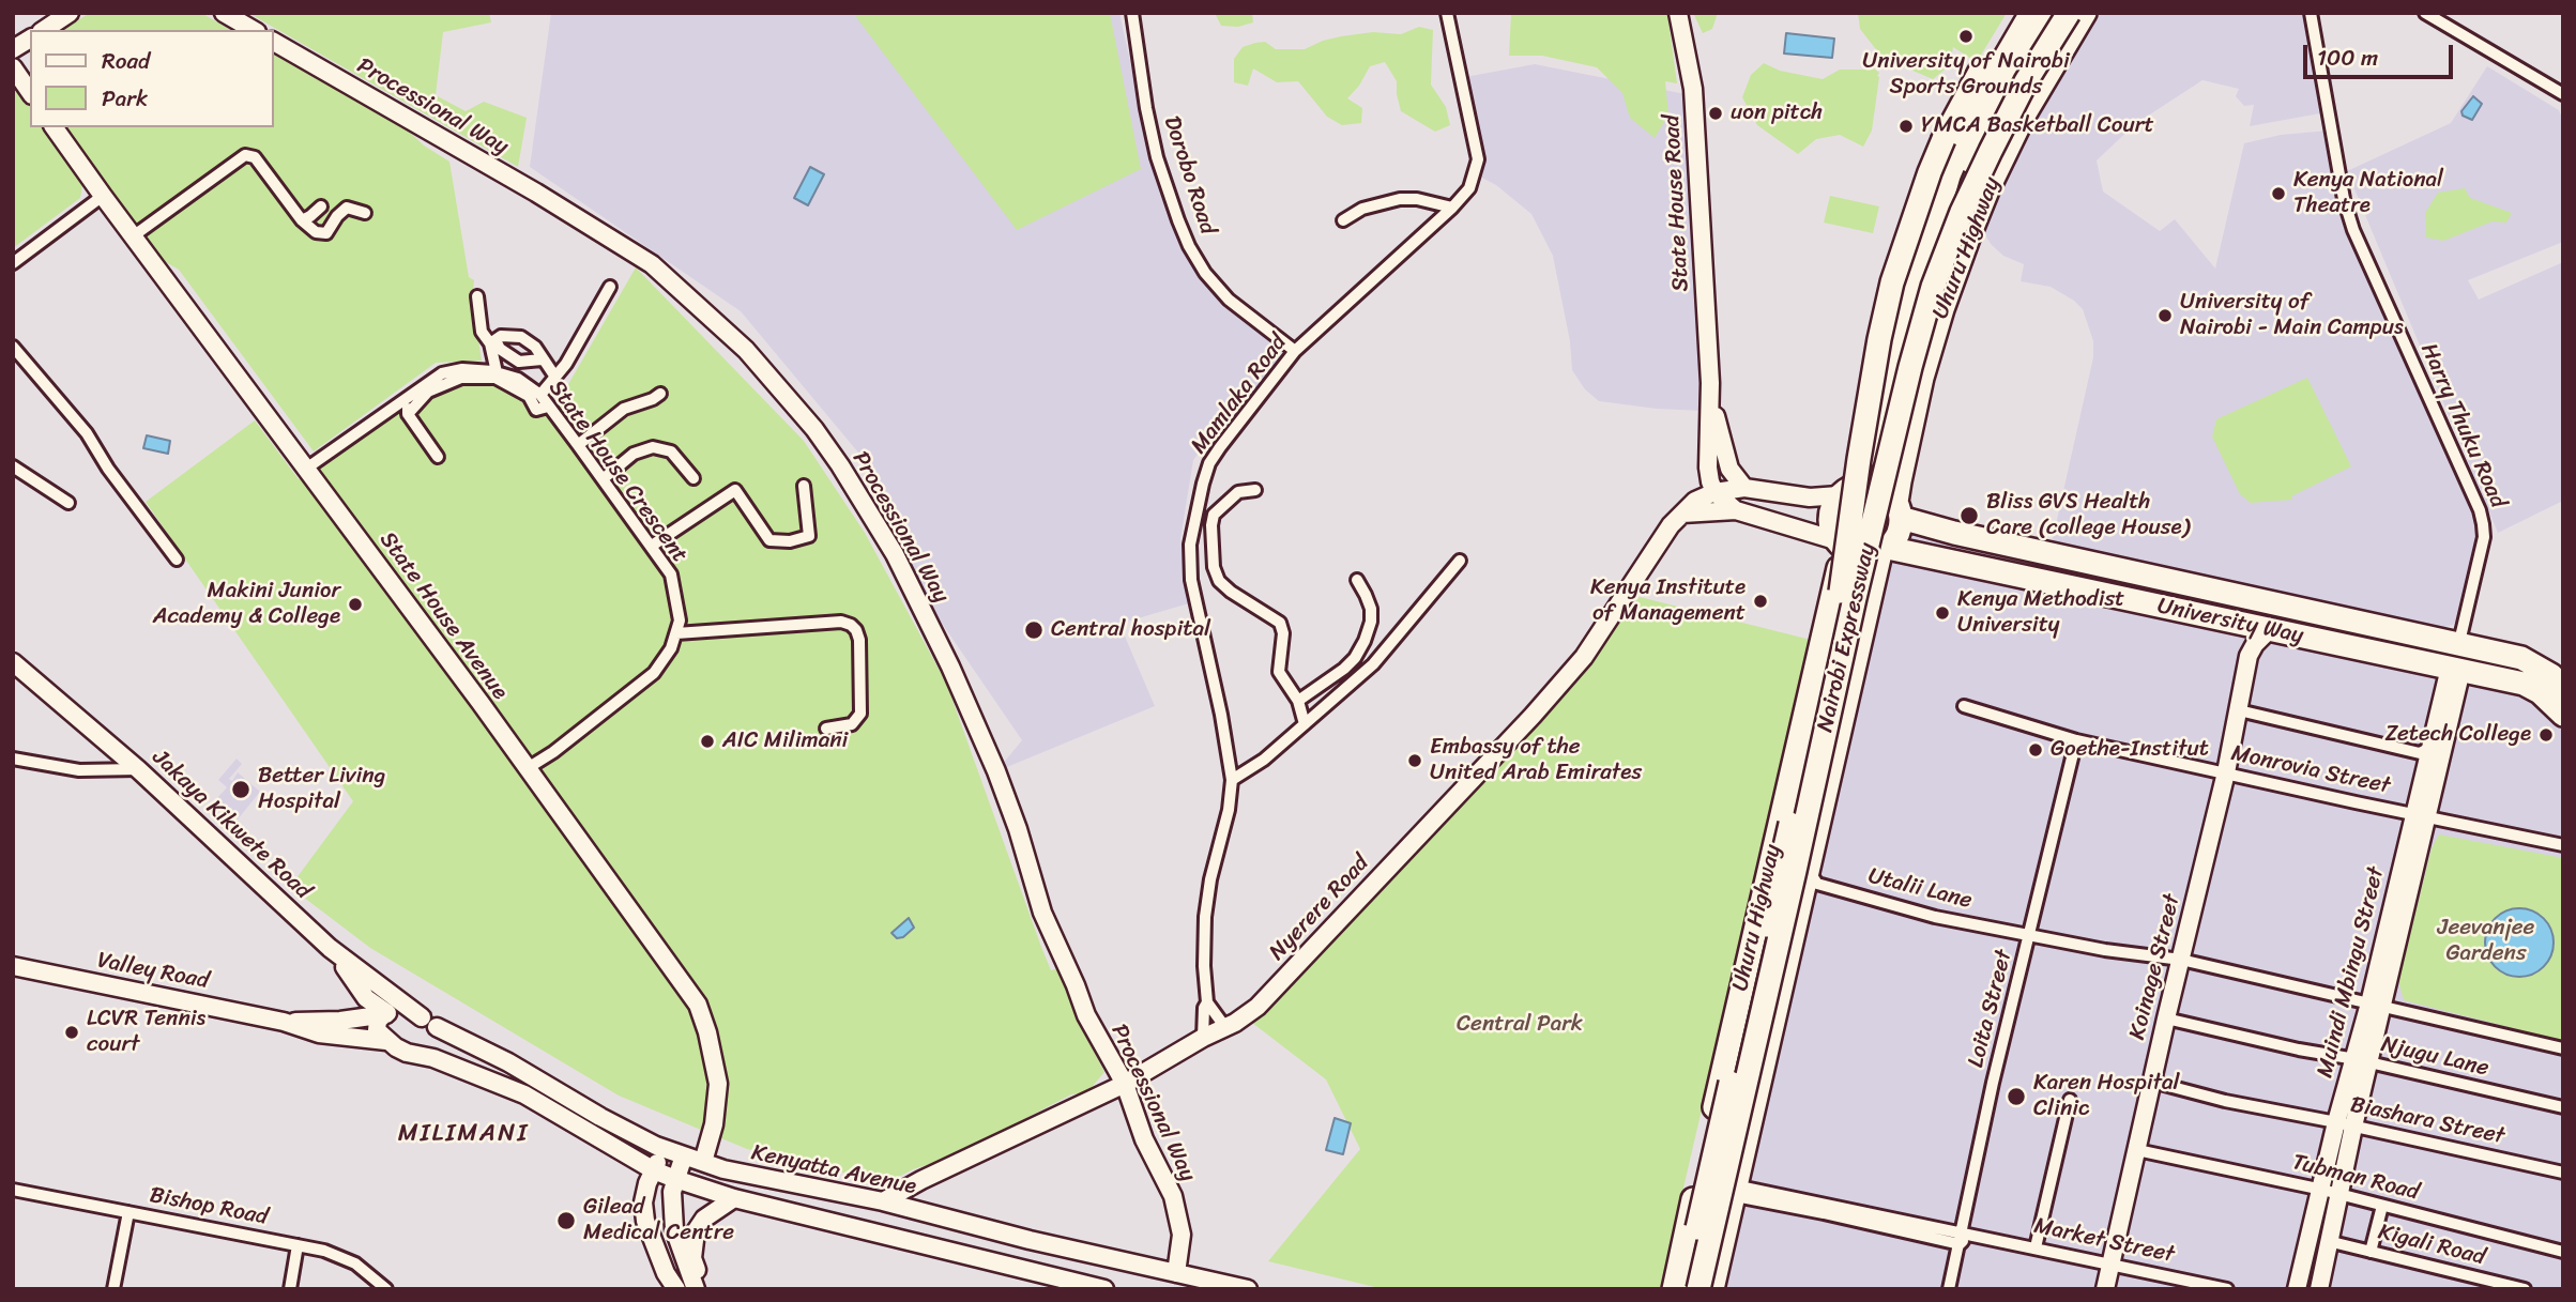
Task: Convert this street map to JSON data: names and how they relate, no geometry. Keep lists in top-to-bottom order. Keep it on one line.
{"streets":{"highway":["Uhuru Highway","University Way","Nairobi Expressway"],"street":["Processional Way","Dorobo Road","State House Road","Mamlaka Road","Harry Thuku Road","State House Crescent","State House Avenue","Monrovia Street","Jakaya Kikwete Road","Utalii Lane","Nyerere Road","Koinage Street","Valley Road","Muindi Mbingu Street","Loita Street","Njugu Lane","Biashara Street","Kenyatta Avenue","Tubman Road","Bishop Road","Market Street","Kigali Road"]},"crossings":[["Processional Way","Nyerere Road"],["Processional Way","Kenyatta Avenue"],["Dorobo Road","Mamlaka Road"],["State House Road","Nyerere Road"],["Uhuru Highway","University Way"],["Uhuru Highway","Utalii Lane"],["Uhuru Highway","Market Street"],["Mamlaka Road","Nyerere Road"],["Harry Thuku Road","University Way"],["State House Crescent","State House Avenue"],["State House Avenue","Kenyatta Avenue"],["University Way","Koinage Street"],["University Way","Muindi Mbingu Street"],["Monrovia Street","Koinage Street"],["Monrovia Street","Muindi Mbingu Street"],["Monrovia Street","Loita Street"],["Jakaya Kikwete Road","Valley Road"],["Jakaya Kikwete Road","Kenyatta Avenue"],["Utalii Lane","Koinage Street"],["Utalii Lane","Muindi Mbingu Street"],["Utalii Lane","Loita Street"],["Nyerere Road","Kenyatta Avenue"],["Koinage Street","Njugu Lane"],["Koinage Street","Biashara Street"],["Koinage Street","Tubman Road"],["Koinage Street","Market Street"],["Valley Road","Kenyatta Avenue"],["Muindi Mbingu Street","Njugu Lane"],["Muindi Mbingu Street","Biashara Street"],["Muindi Mbingu Street","Tubman Road"],["Muindi Mbingu Street","Kigali Road"],["Loita Street","Market Street"]],"districts":["MILIMANI"],"parks":["Jeevanjee Gardens","Central Park"],"places":["University of Nairobi Sports Grounds","uon pitch","YMCA Basketball Court","Kenya National Theatre","University of Nairobi - Main Campus","Bliss GVS Health Care (college House)","Kenya Institute of Management","Makini Junior Academy & College","Kenya Methodist University","Central hospital","Zetech College","AIC Milimani","Goethe-Institut","Embassy of the United Arab Emirates","Better Living Hospital","LCVR Tennis court","Karen Hospital Clinic","Gilead Medical Centre"],"legend":["Road","Park"],"scale_bar":"100 m"}
